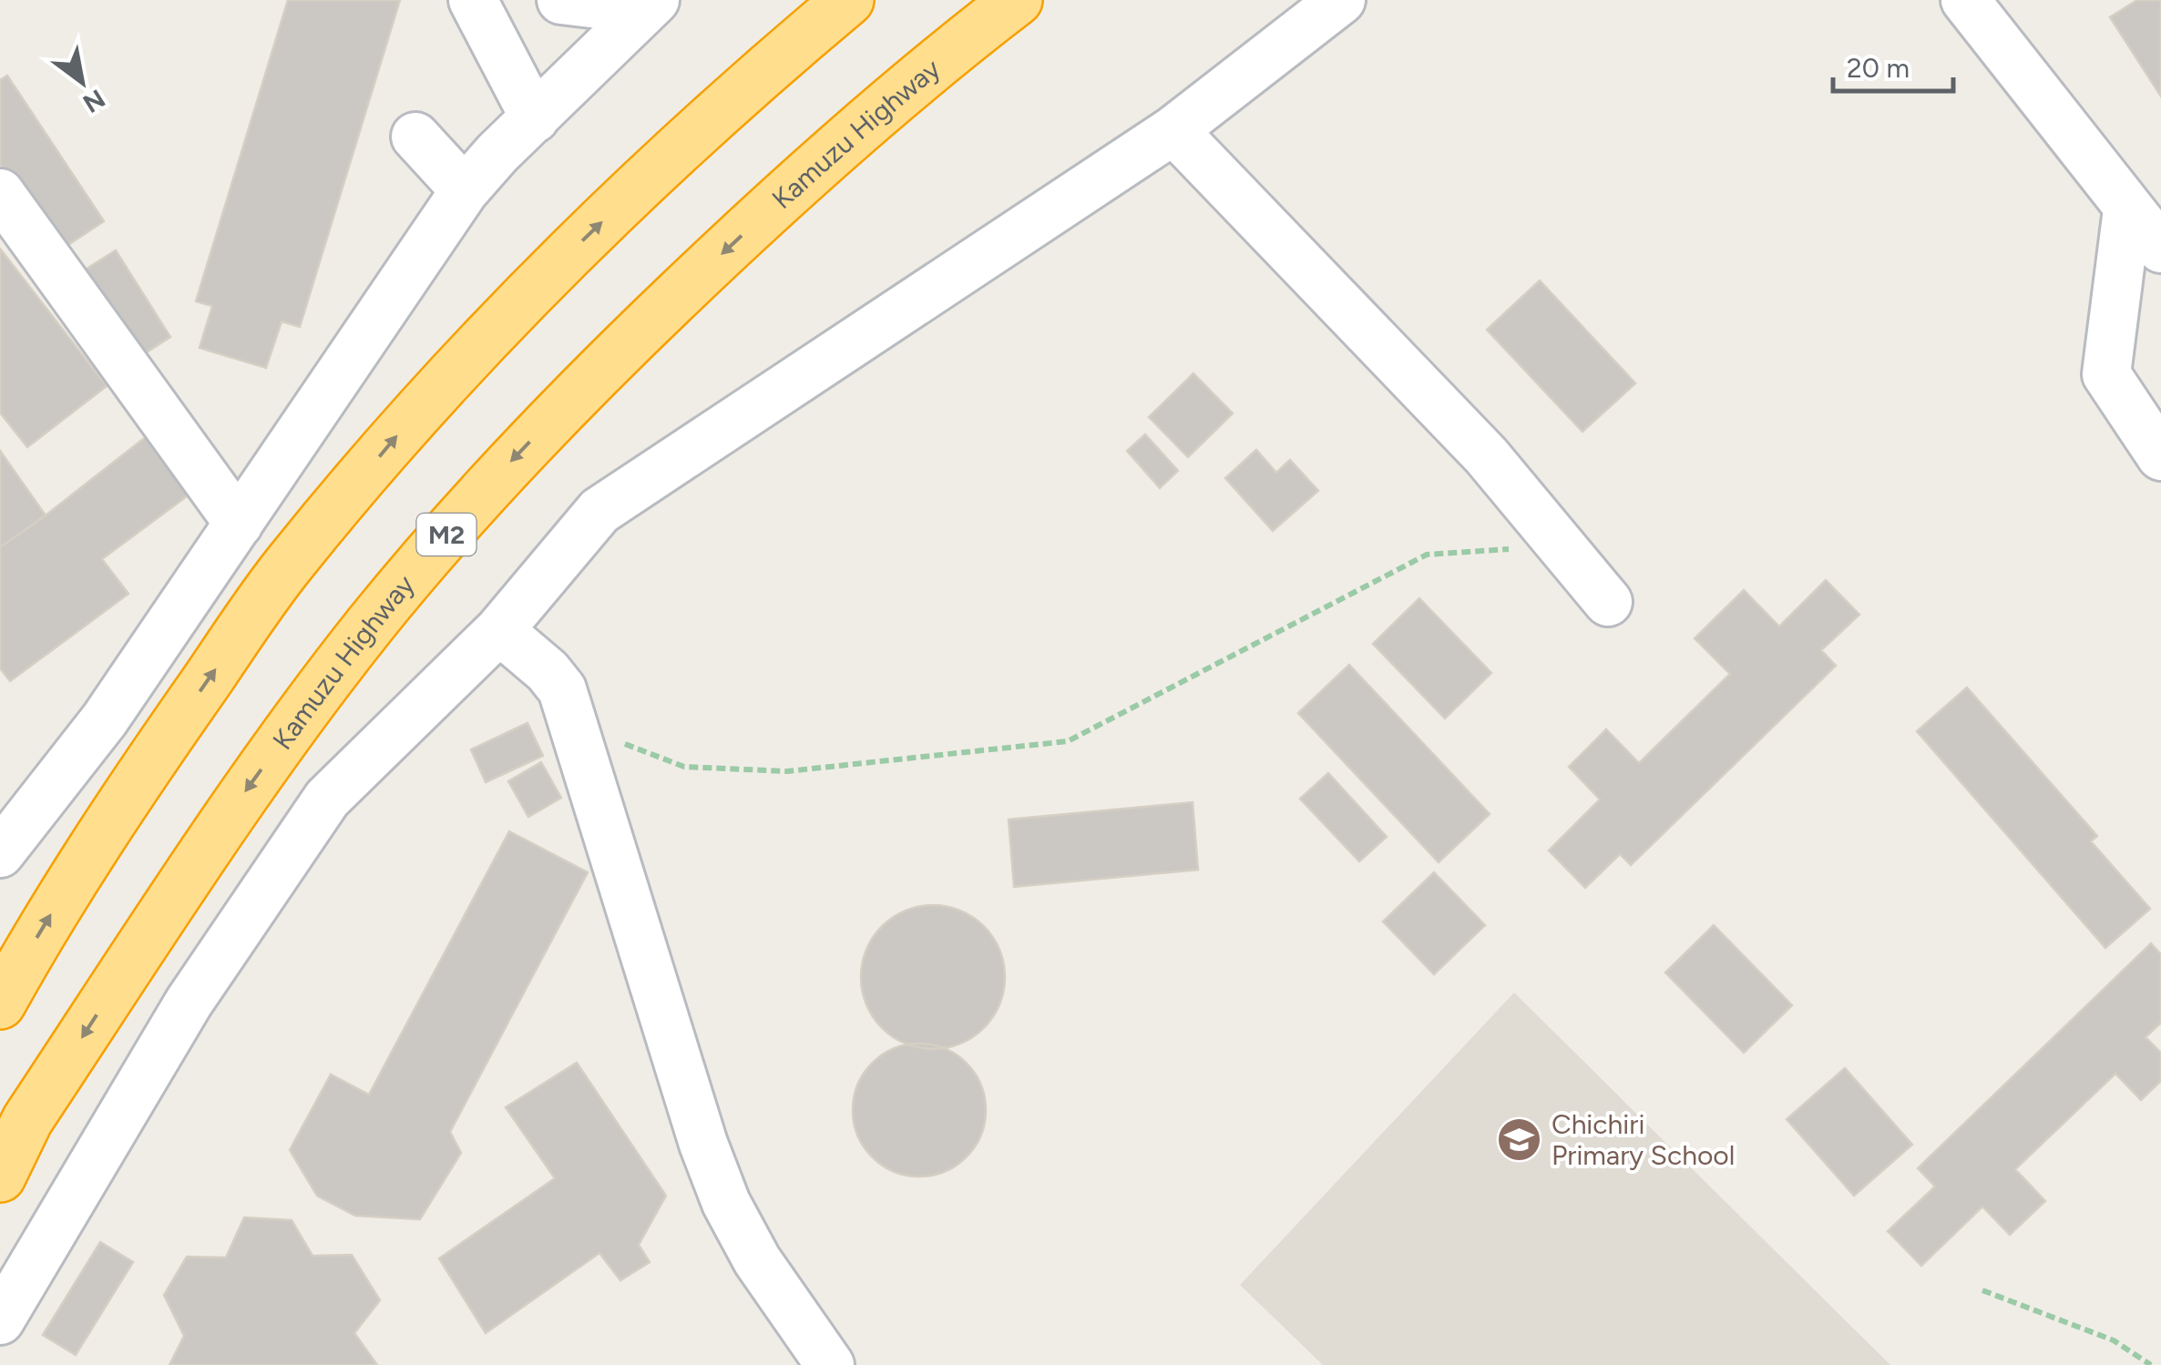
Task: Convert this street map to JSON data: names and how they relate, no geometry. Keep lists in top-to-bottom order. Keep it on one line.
{"streets":{"highway":["Kamuzu Highway","M2"]},"places":{"school or university":["Chichiri Primary School"]},"scale_bar":"20 m","north":"bottom right"}
